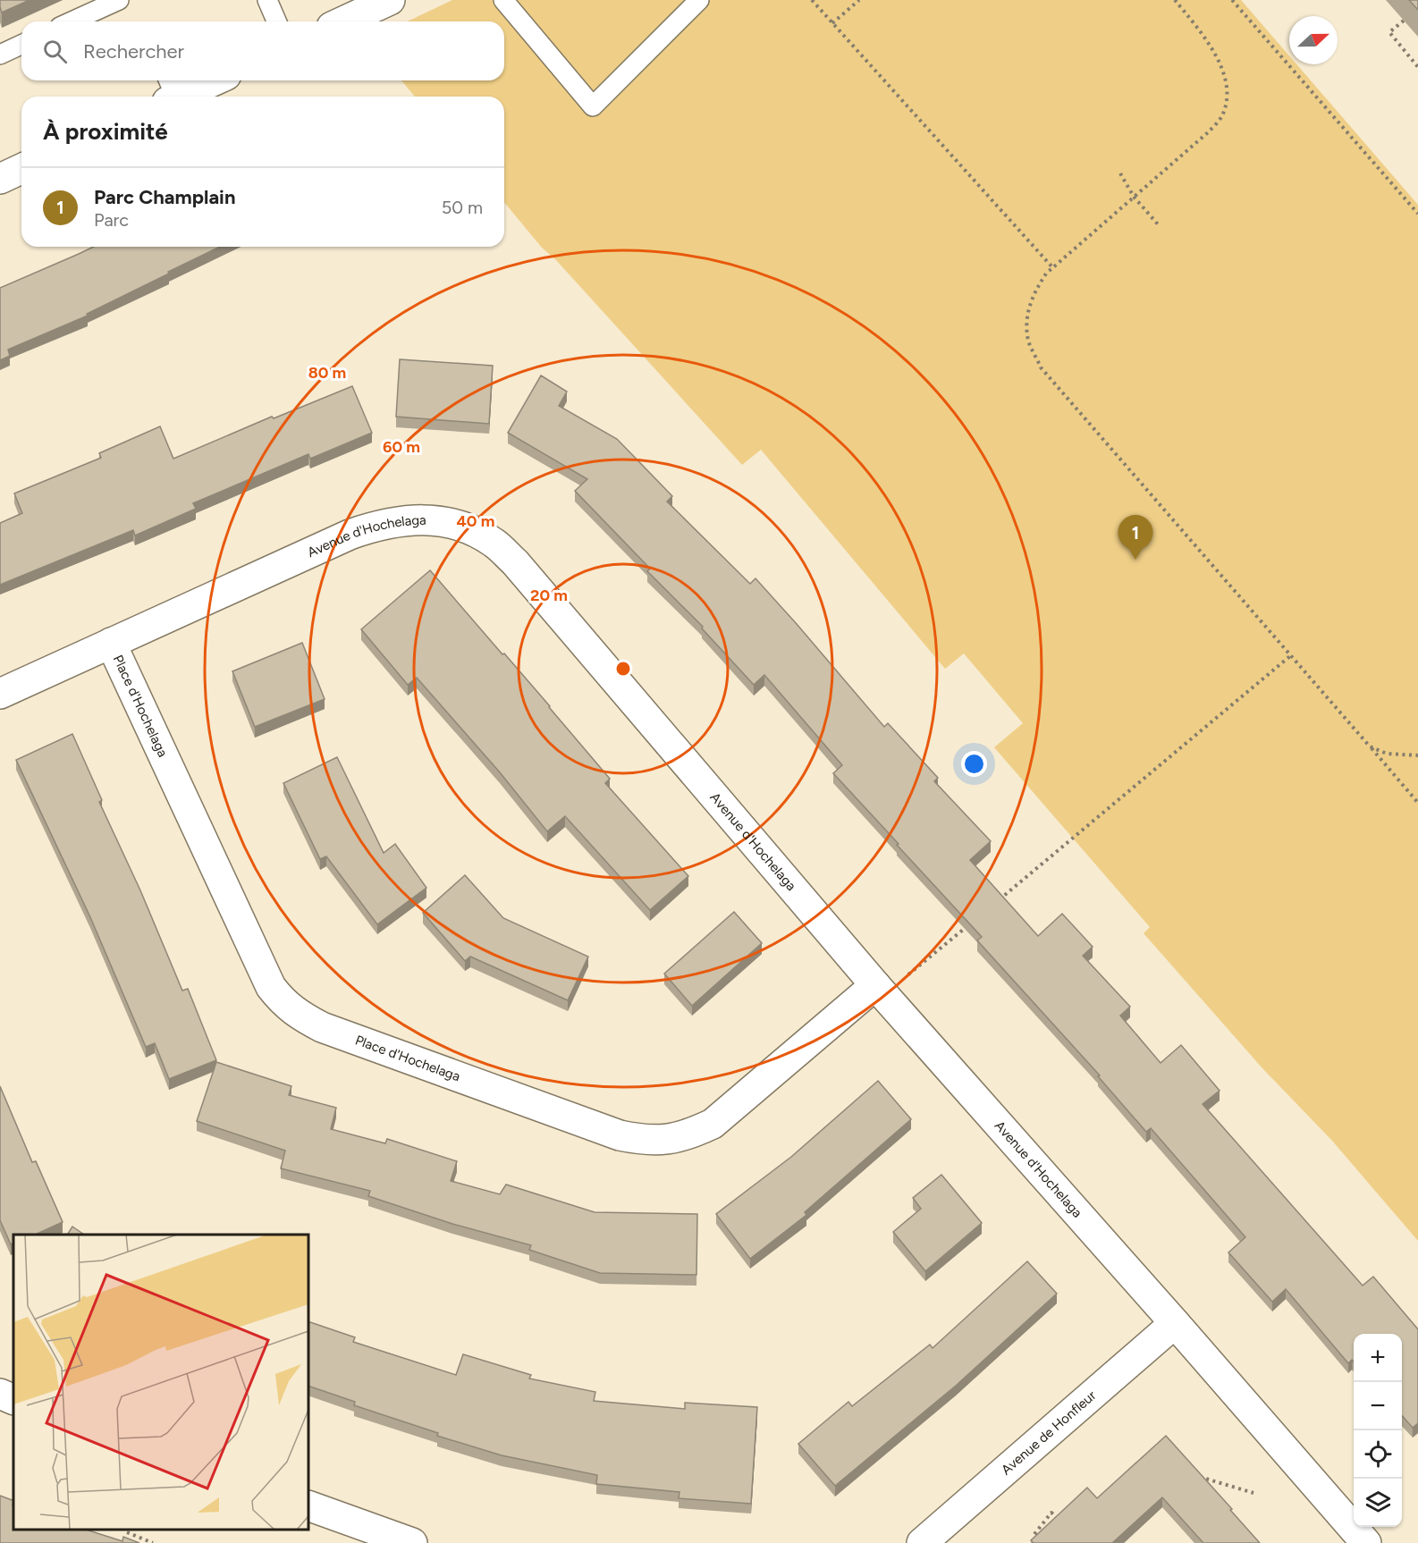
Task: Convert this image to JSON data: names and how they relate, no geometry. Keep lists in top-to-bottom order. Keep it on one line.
{"streets":{"street":["Avenue d'Hochelaga","Place d'Hochelaga","Avenue de Honfleur"]},"crossings":[["Avenue d'Hochelaga","Place d'Hochelaga"],["Avenue d'Hochelaga","Avenue de Honfleur"]],"north":"right","page":{"search":"Rechercher","heading":"À proximité","list":[{"mark":"1","name":"Parc Champlain","note":"Parc","value":"50 m"}],"pins":"1","map_buttons":["+","−"]},"rings":["80 m","60 m","40 m","20 m"]}
